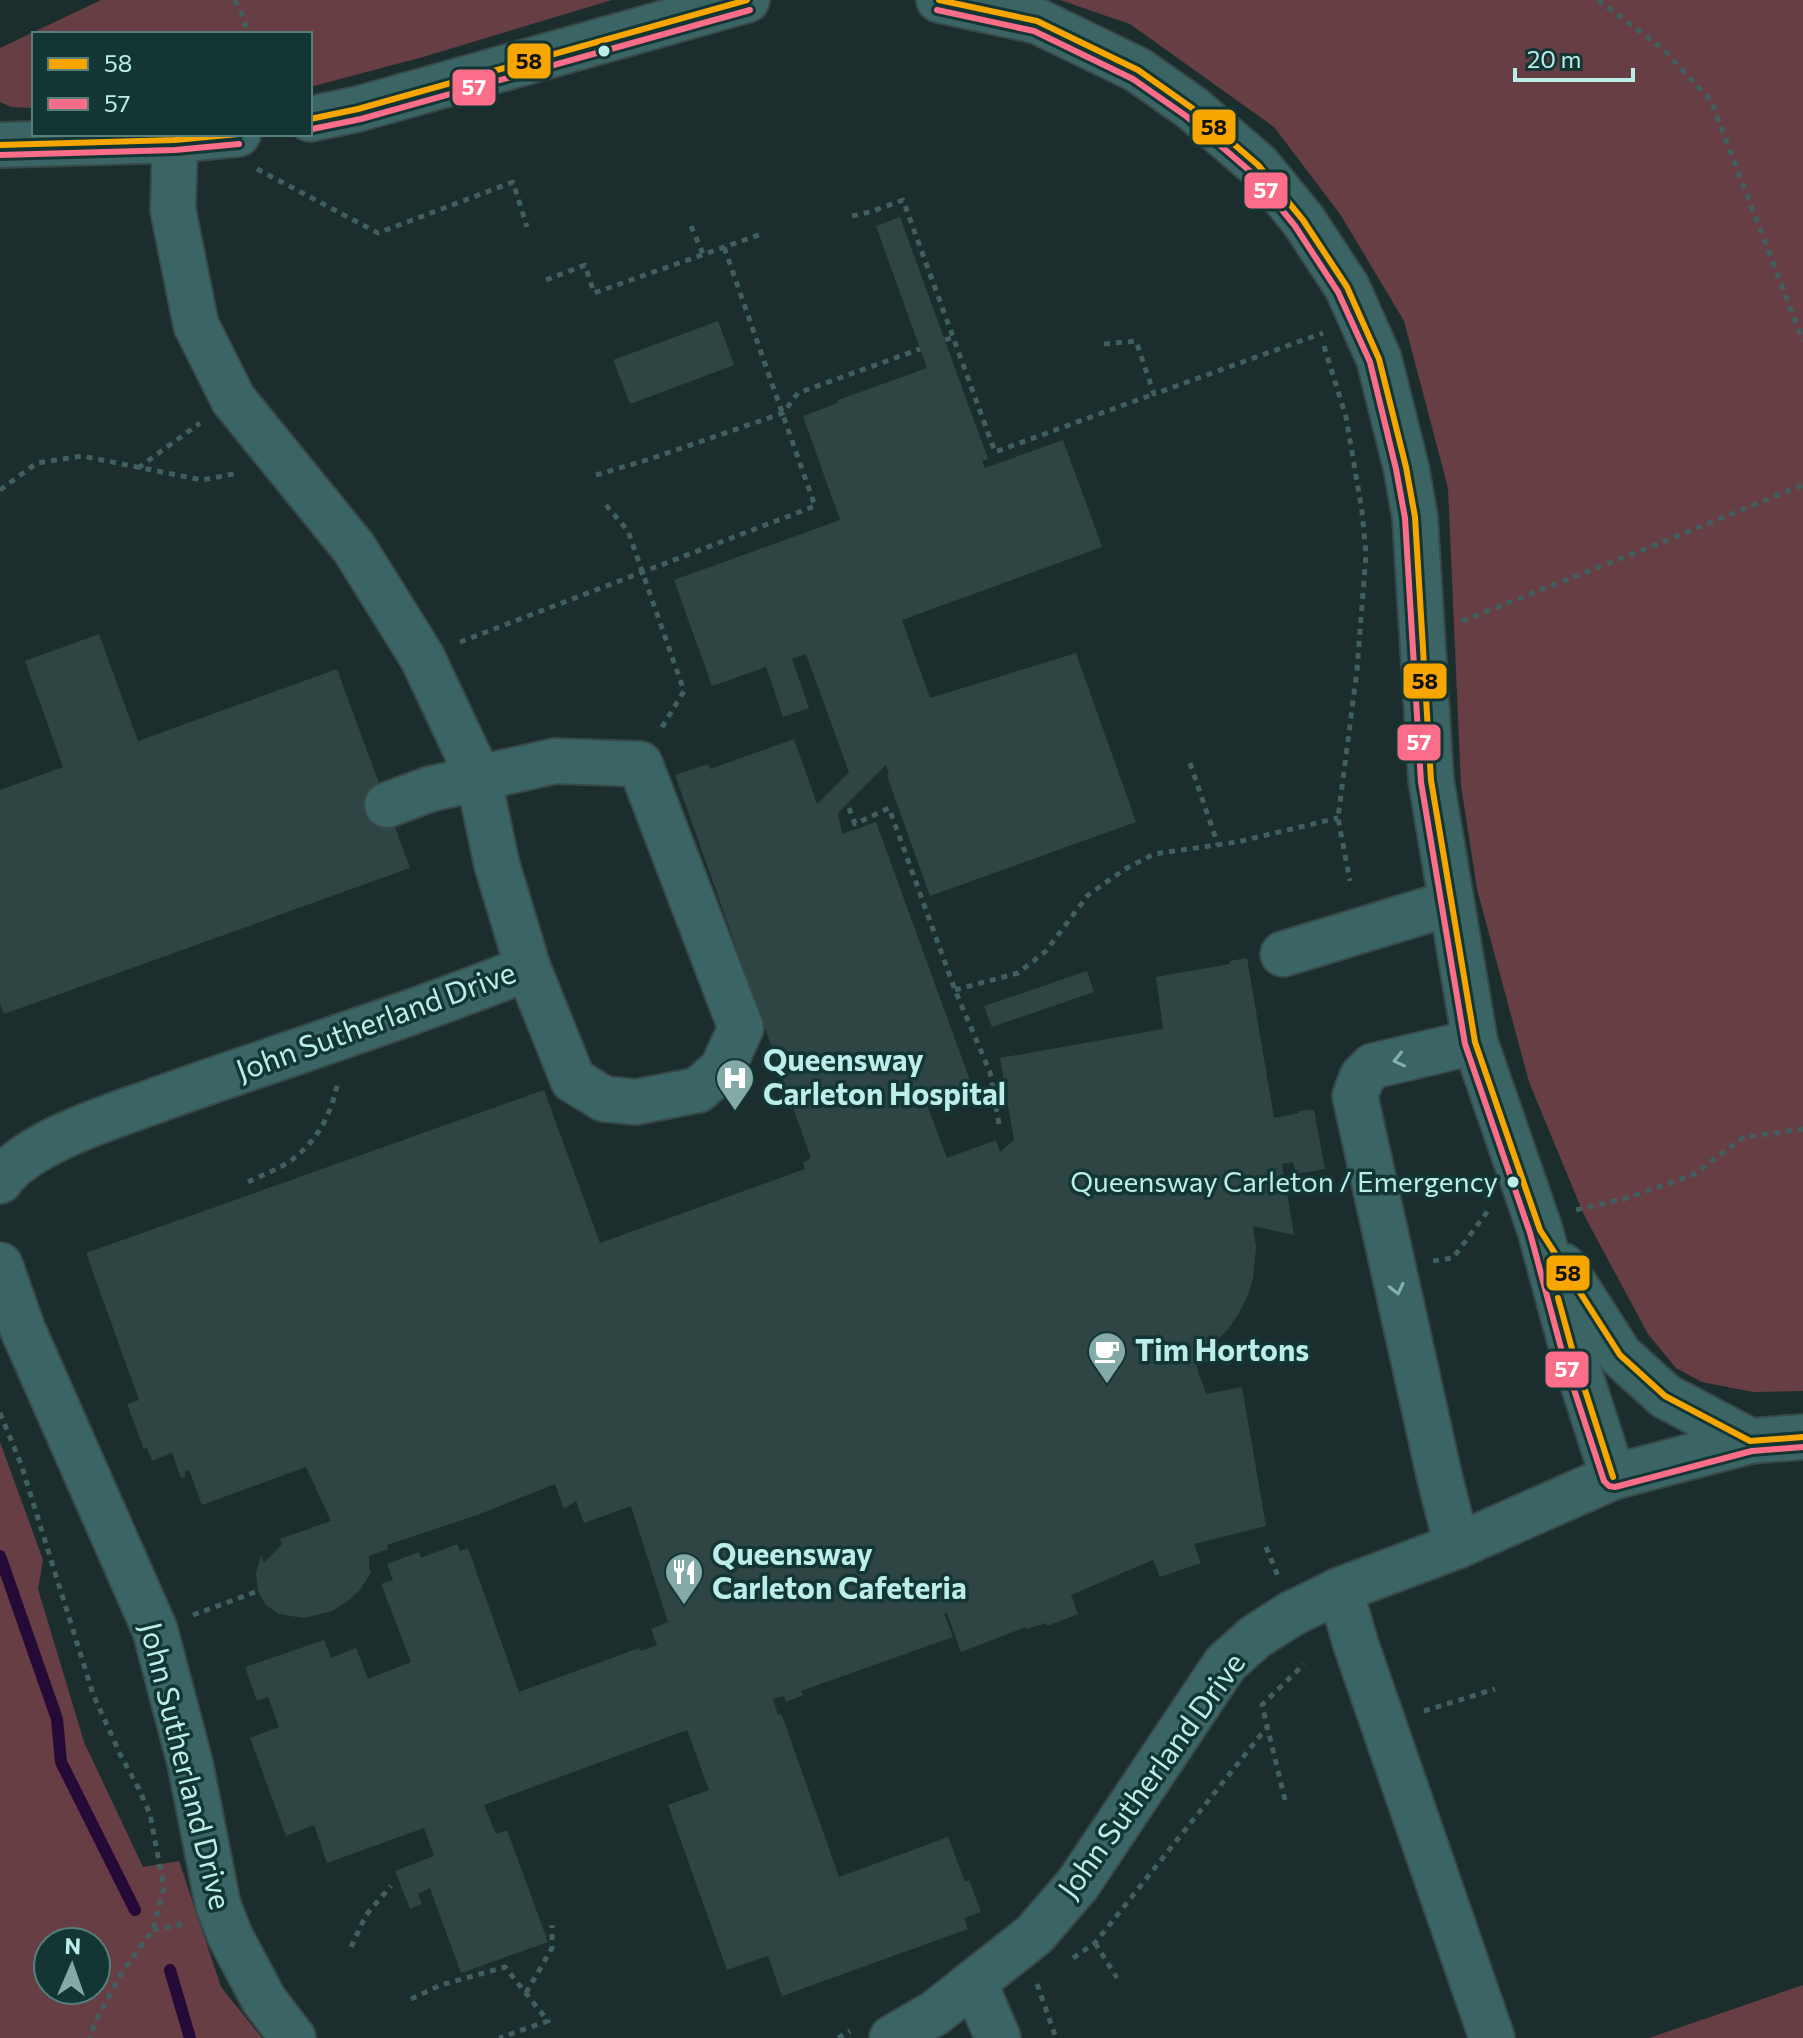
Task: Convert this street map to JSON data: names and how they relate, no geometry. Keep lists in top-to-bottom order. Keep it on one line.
{"streets":{"street":["John Sutherland Drive"]},"places":{"hospital":["Queensway Carleton Hospital"],"other":["Queensway Carleton / Emergency"],"cafe":["Tim Hortons"],"restaurant":["Queensway Carleton Cafeteria"]},"lines":["transit line 58","transit line 57"],"legend":["58","57"],"scale_bar":"20 m","north":"top"}
